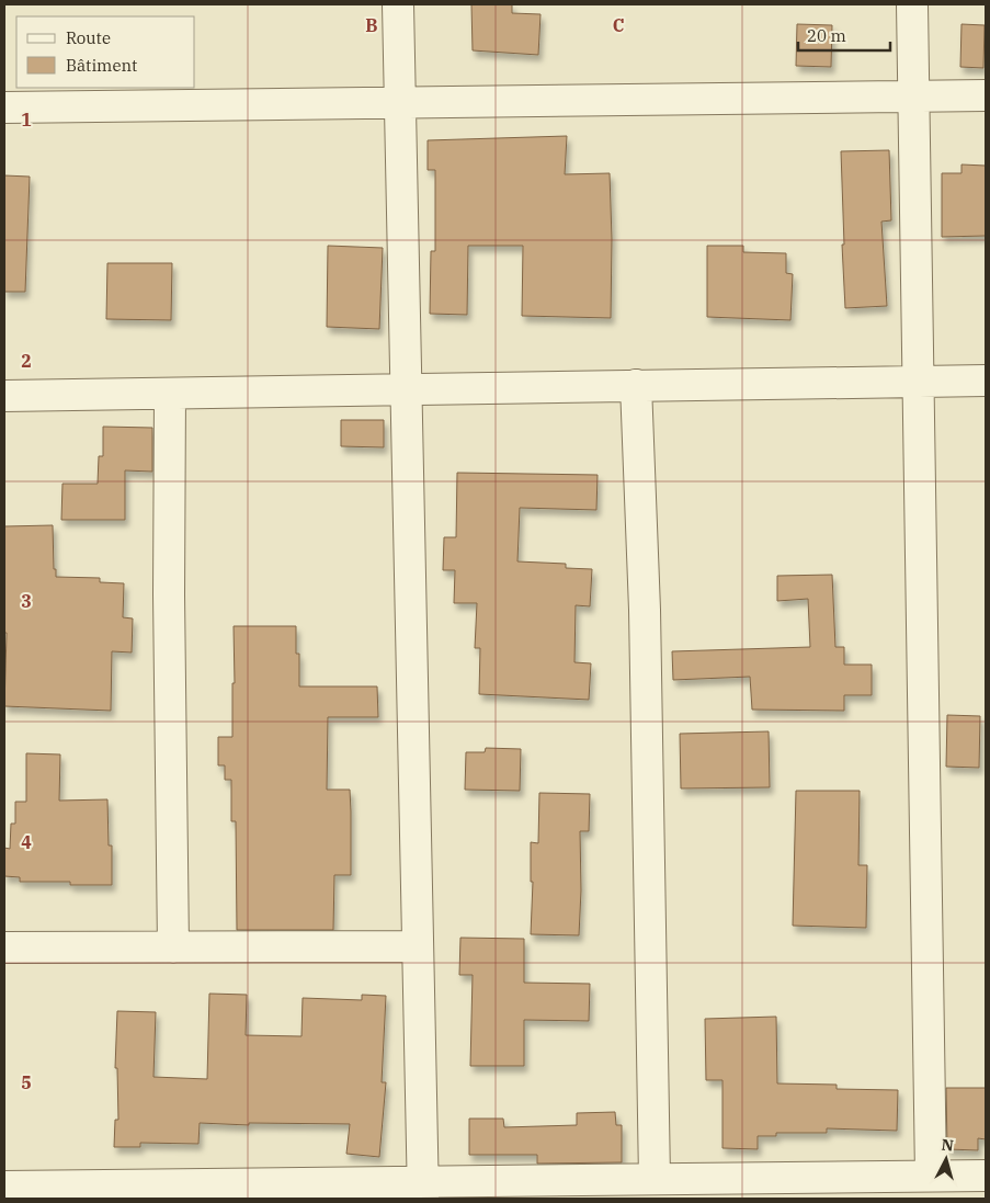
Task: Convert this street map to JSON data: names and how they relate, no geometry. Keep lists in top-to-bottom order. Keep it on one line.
{"legend":["Route","Bâtiment"],"scale_bar":"20 m","north":"top","grid":{"columns":["B","C"],"rows":["1","2","3","4","5"]}}
